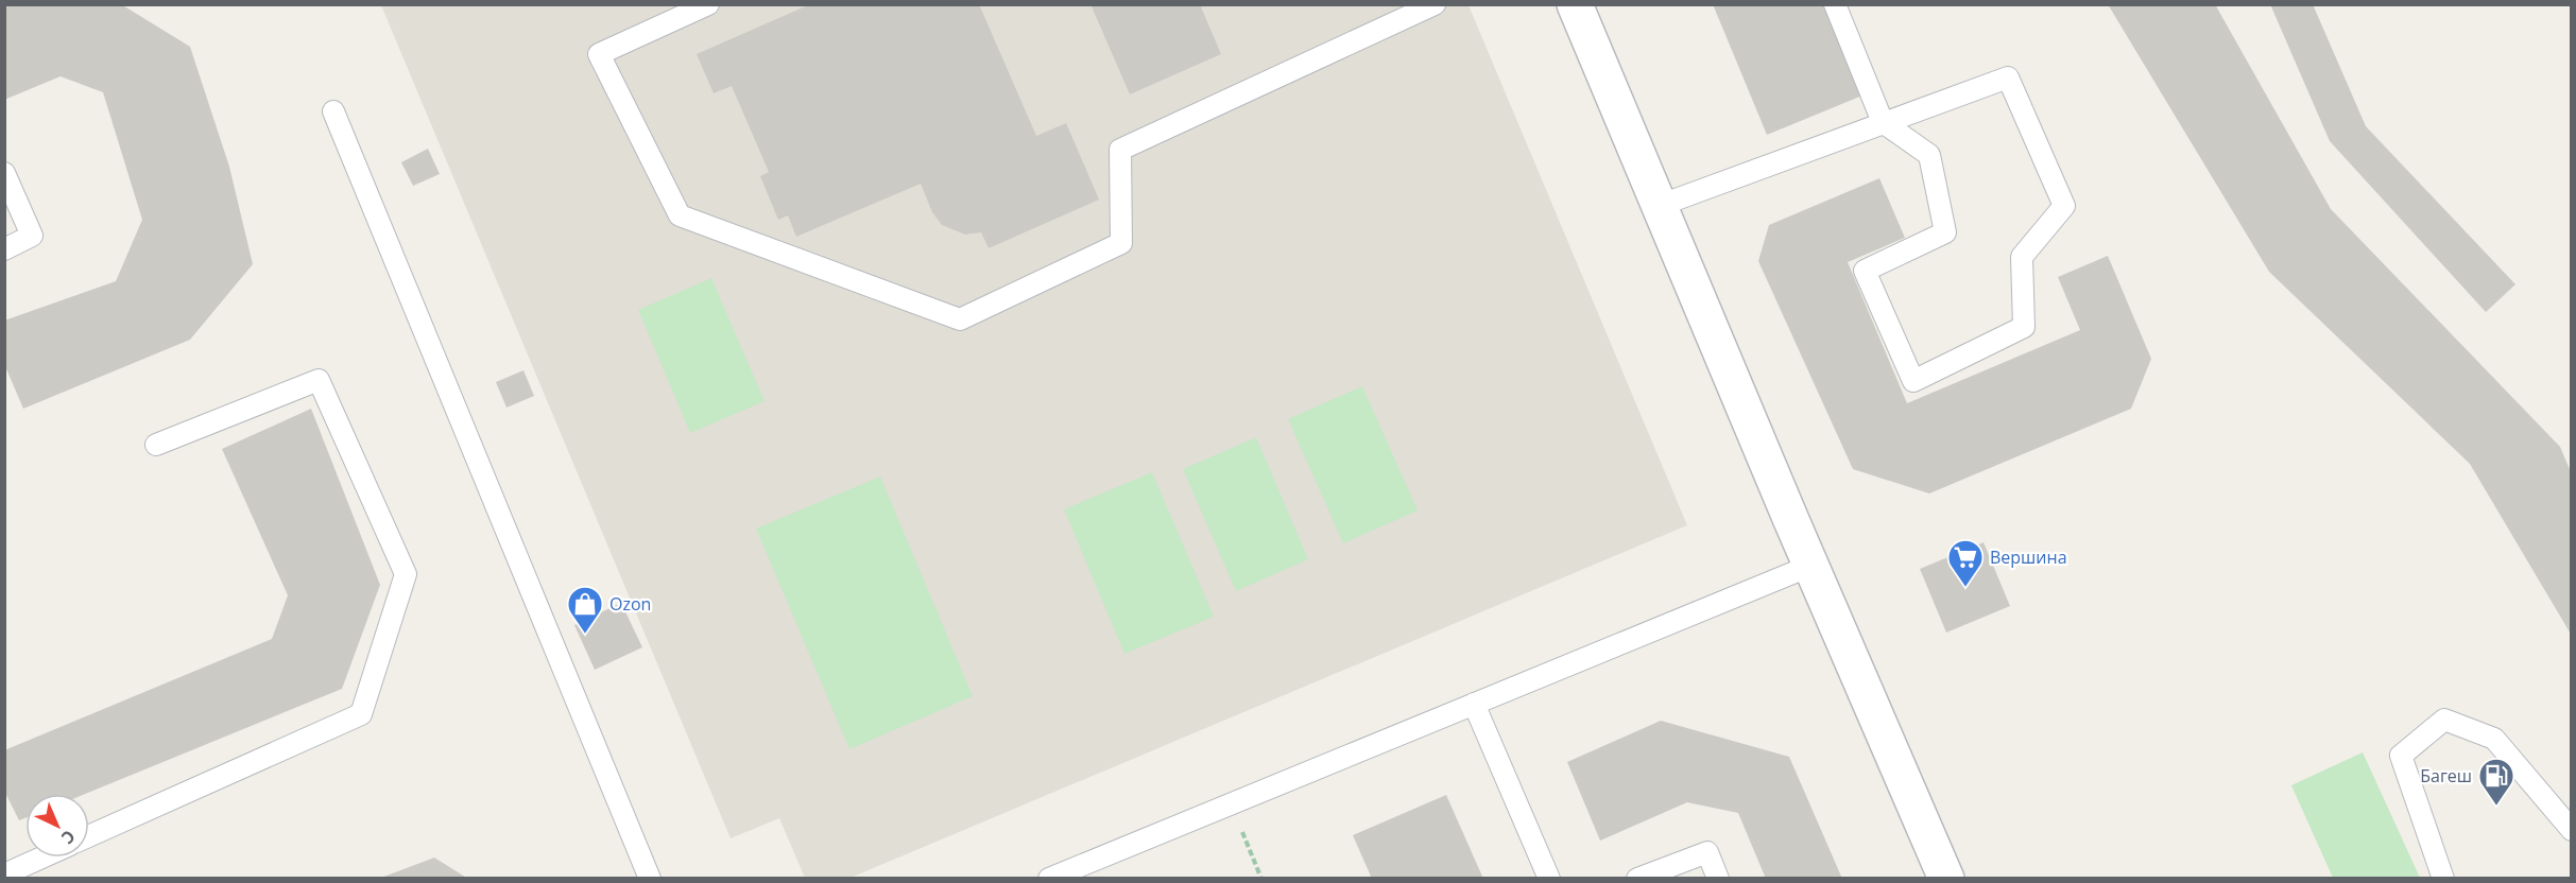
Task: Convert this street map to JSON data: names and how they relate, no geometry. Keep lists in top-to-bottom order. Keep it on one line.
{"places":{"supermarket":["Вершина"],"shop":["Ozon"],"fuel station":["Багеш"]},"north":"bottom right"}
